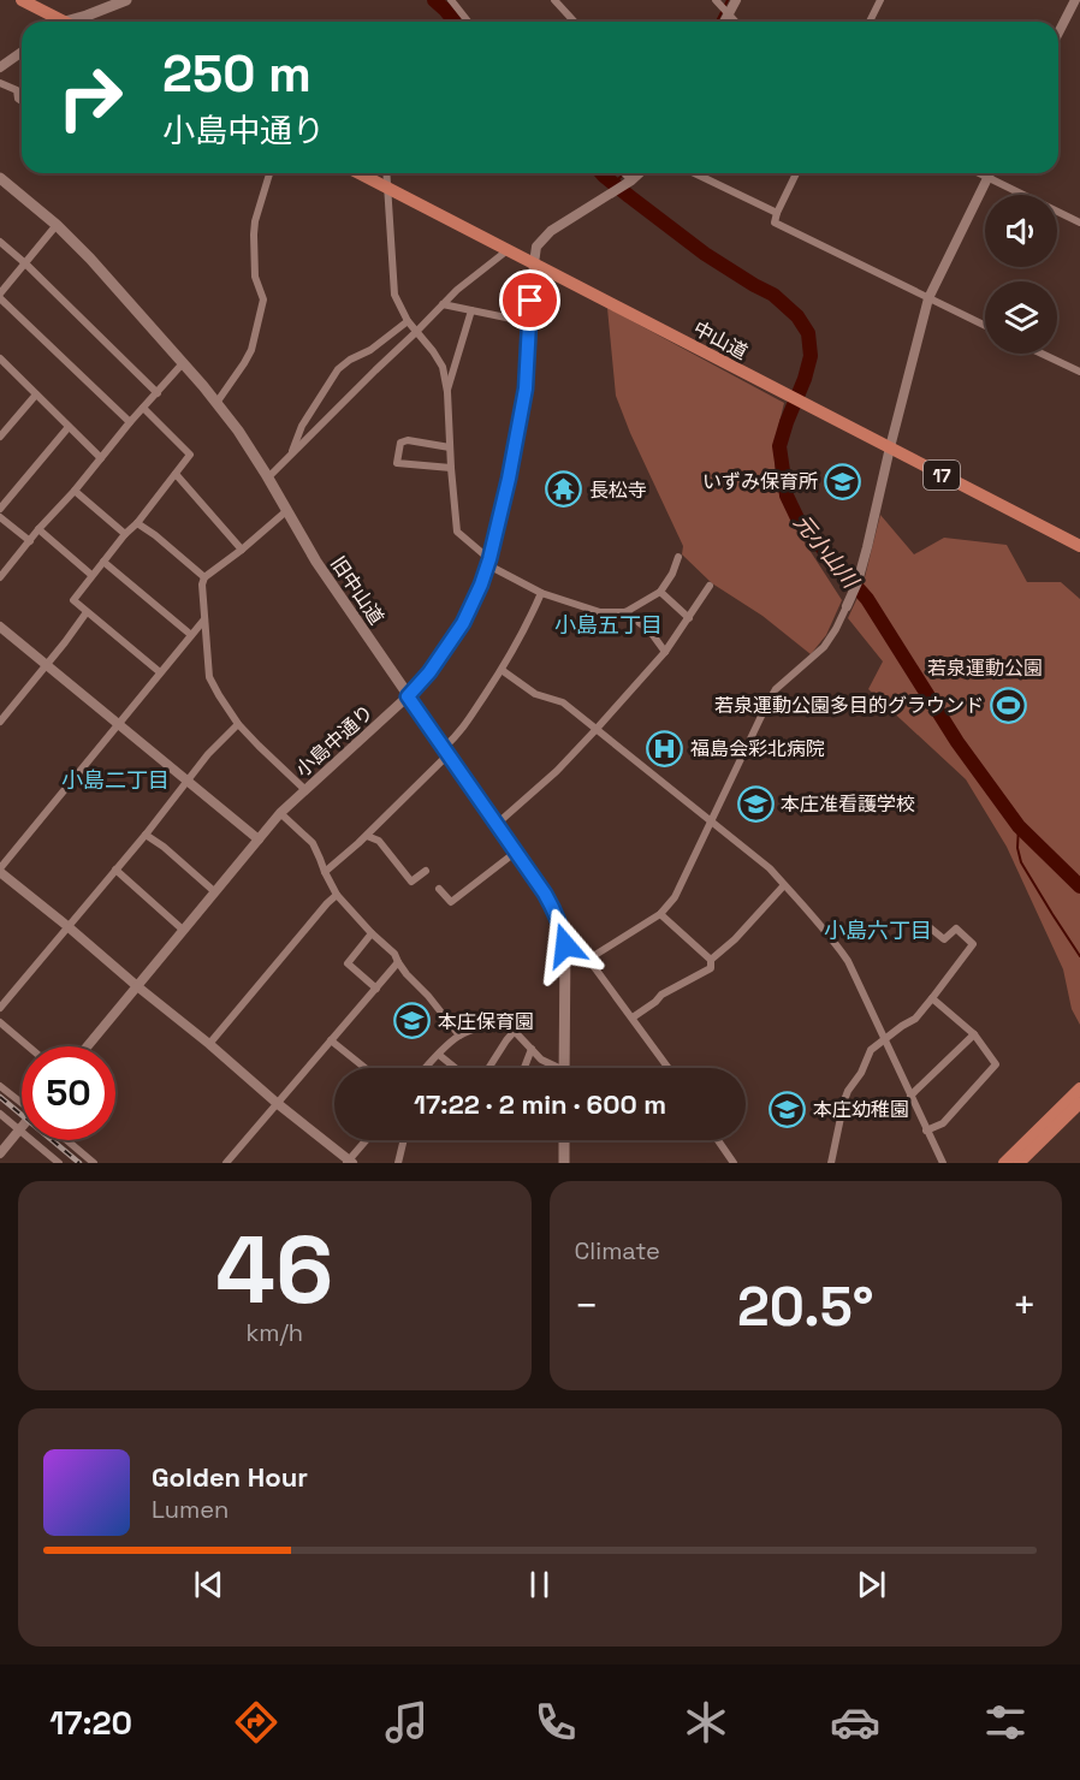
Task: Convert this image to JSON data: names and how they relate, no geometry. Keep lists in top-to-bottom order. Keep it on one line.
{"streets":{"highway":["中山道","17"],"main road":["旧中山道"],"street":["小島中通り"]},"crossings":[["中山道","小島中通り"],["旧中山道","小島中通り"]],"districts":["小島五丁目","小島二丁目","小島六丁目"],"water":["元小山川"],"parks":["若泉運動公園"],"places":{"school or university":["いずみ保育所","本庄准看護学校","本庄保育園","本庄幼稚園"],"temple":["長松寺"],"sports":["若泉運動公園多目的グラウンド"],"hospital":["福島会彩北病院"]},"page":{"turn":["250 m","小島中通り"],"limit":"50","trip":"17:22 · 2 min · 600 m","tile":[["46","km/h"],"Climate"],"heat":["−","20.5°","+"],"song":["Golden Hour","Lumen"],"tabs":"17:20"}}
